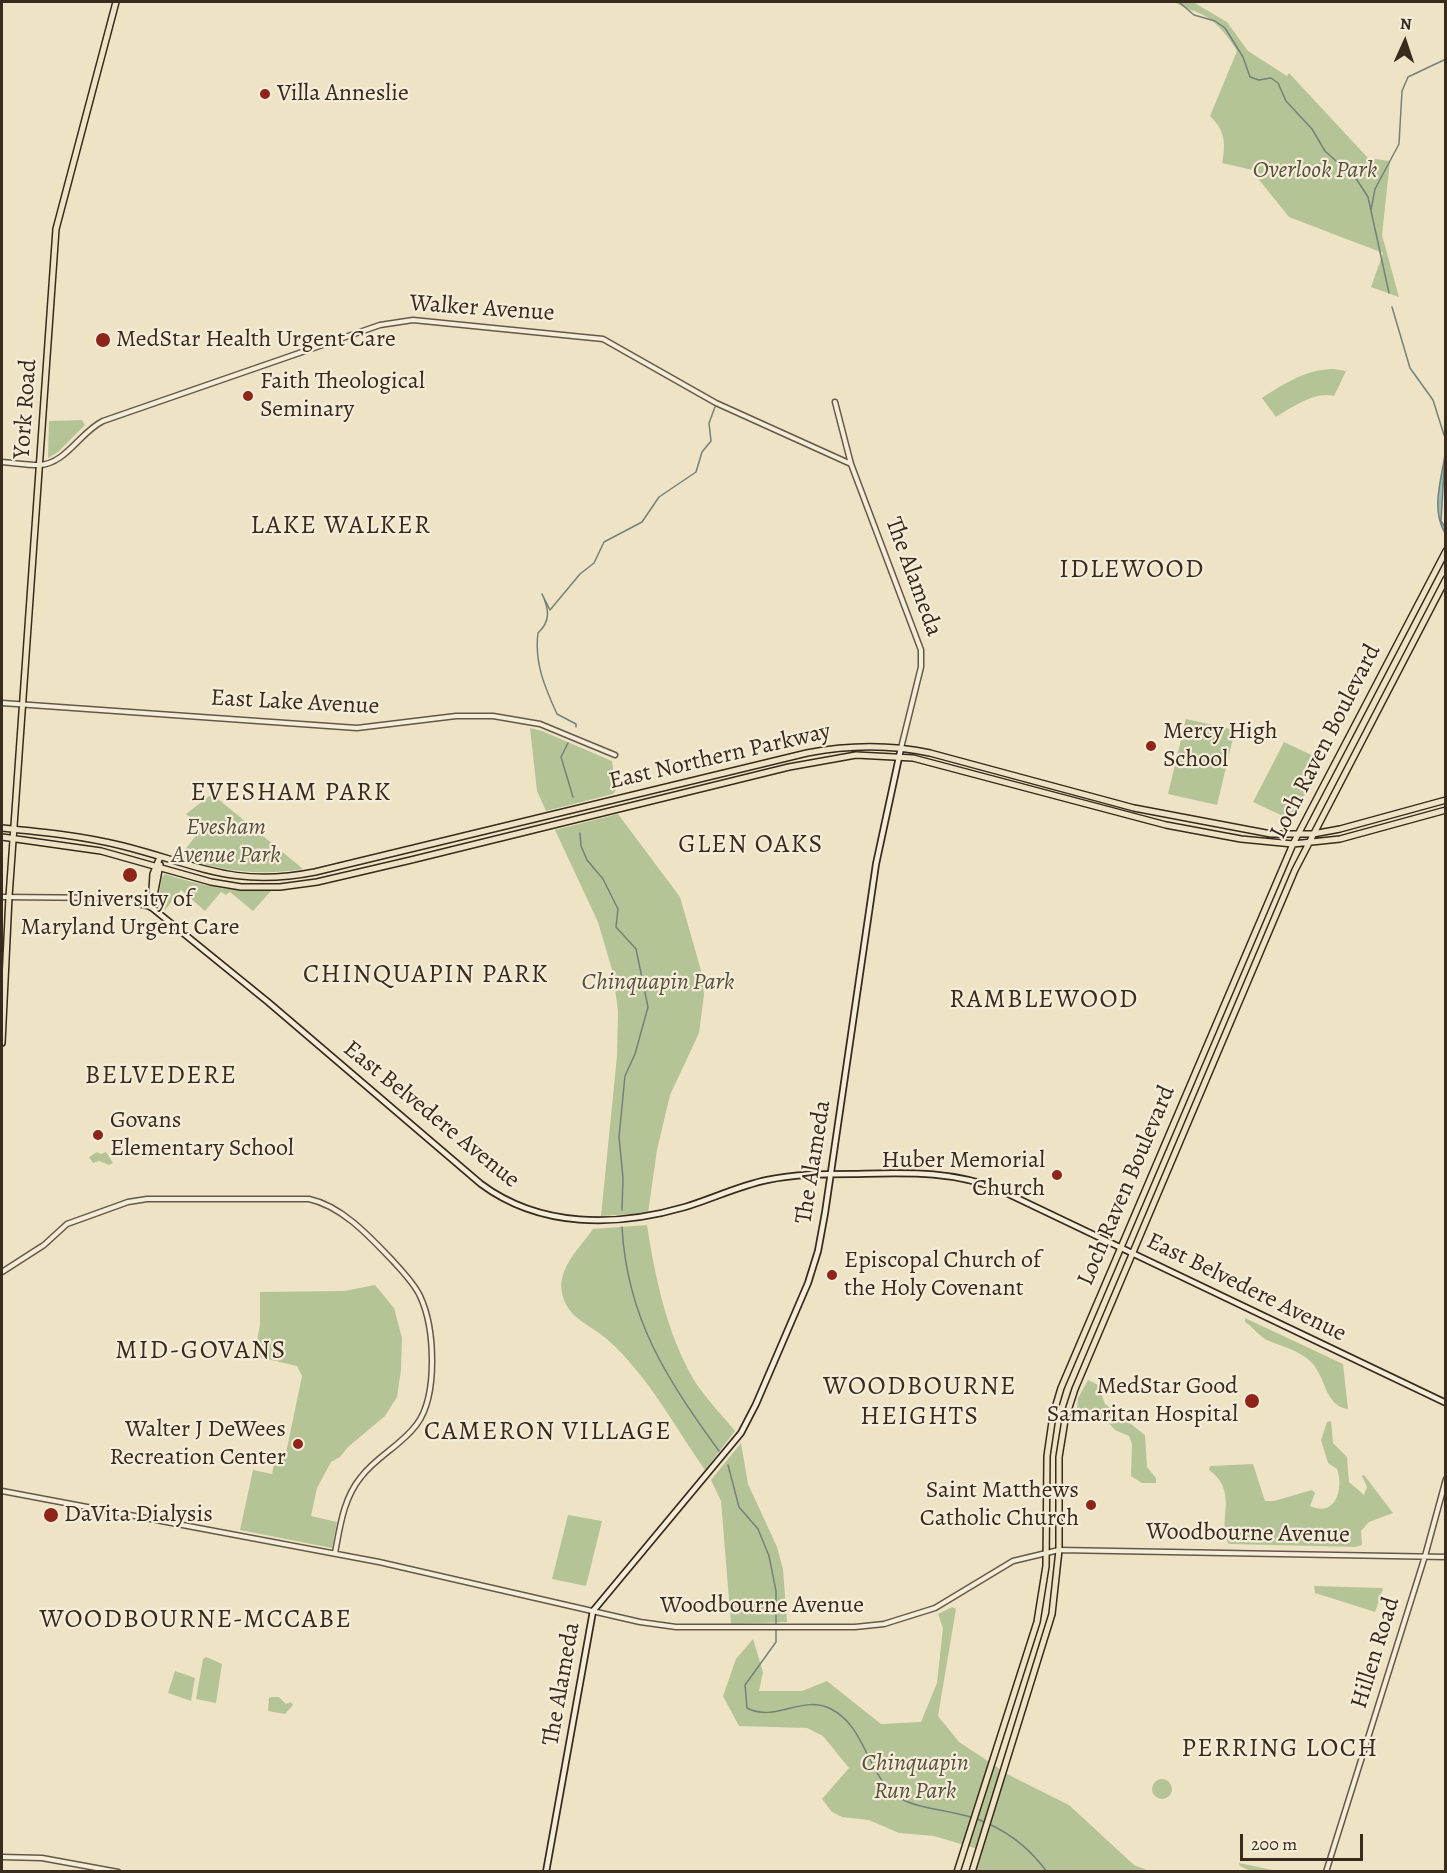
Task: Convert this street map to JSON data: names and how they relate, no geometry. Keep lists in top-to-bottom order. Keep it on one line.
{"streets":{"main road":["York Road","The Alameda","Loch Raven Boulevard","East Northern Parkway","East Belvedere Avenue"],"street":["Walker Avenue","East Lake Avenue","Woodbourne Avenue","Hillen Road"]},"crossings":[["Walker Avenue","York Road"],["Walker Avenue","The Alameda"],["York Road","East Lake Avenue"],["York Road","East Northern Parkway"],["York Road","East Belvedere Avenue"],["The Alameda","East Northern Parkway"],["The Alameda","East Belvedere Avenue"],["The Alameda","Woodbourne Avenue"],["Loch Raven Boulevard","East Northern Parkway"],["Loch Raven Boulevard","East Belvedere Avenue"],["Loch Raven Boulevard","Woodbourne Avenue"],["Woodbourne Avenue","Hillen Road"]],"districts":["LAKE WALKER","IDLEWOOD","EVESHAM PARK","GLEN OAKS","CHINQUAPIN PARK","RAMBLEWOOD","BELVEDERE","MID-GOVANS","WOODBOURNE HEIGHTS","CAMERON VILLAGE","WOODBOURNE-MCCABE","PERRING LOCH"],"parks":["Overlook Park","Evesham Avenue Park","Chinquapin Park","Chinquapin Run Park"],"places":["Villa Anneslie","MedStar Health Urgent Care","Faith Theological Seminary","Mercy High School","University of Maryland Urgent Care","Govans Elementary School","Huber Memorial Church","Episcopal Church of the Holy Covenant","MedStar Good Samaritan Hospital","Walter J DeWees Recreation Center","Saint Matthews Catholic Church","DaVita Dialysis"],"scale_bar":"200 m","north":"top"}
